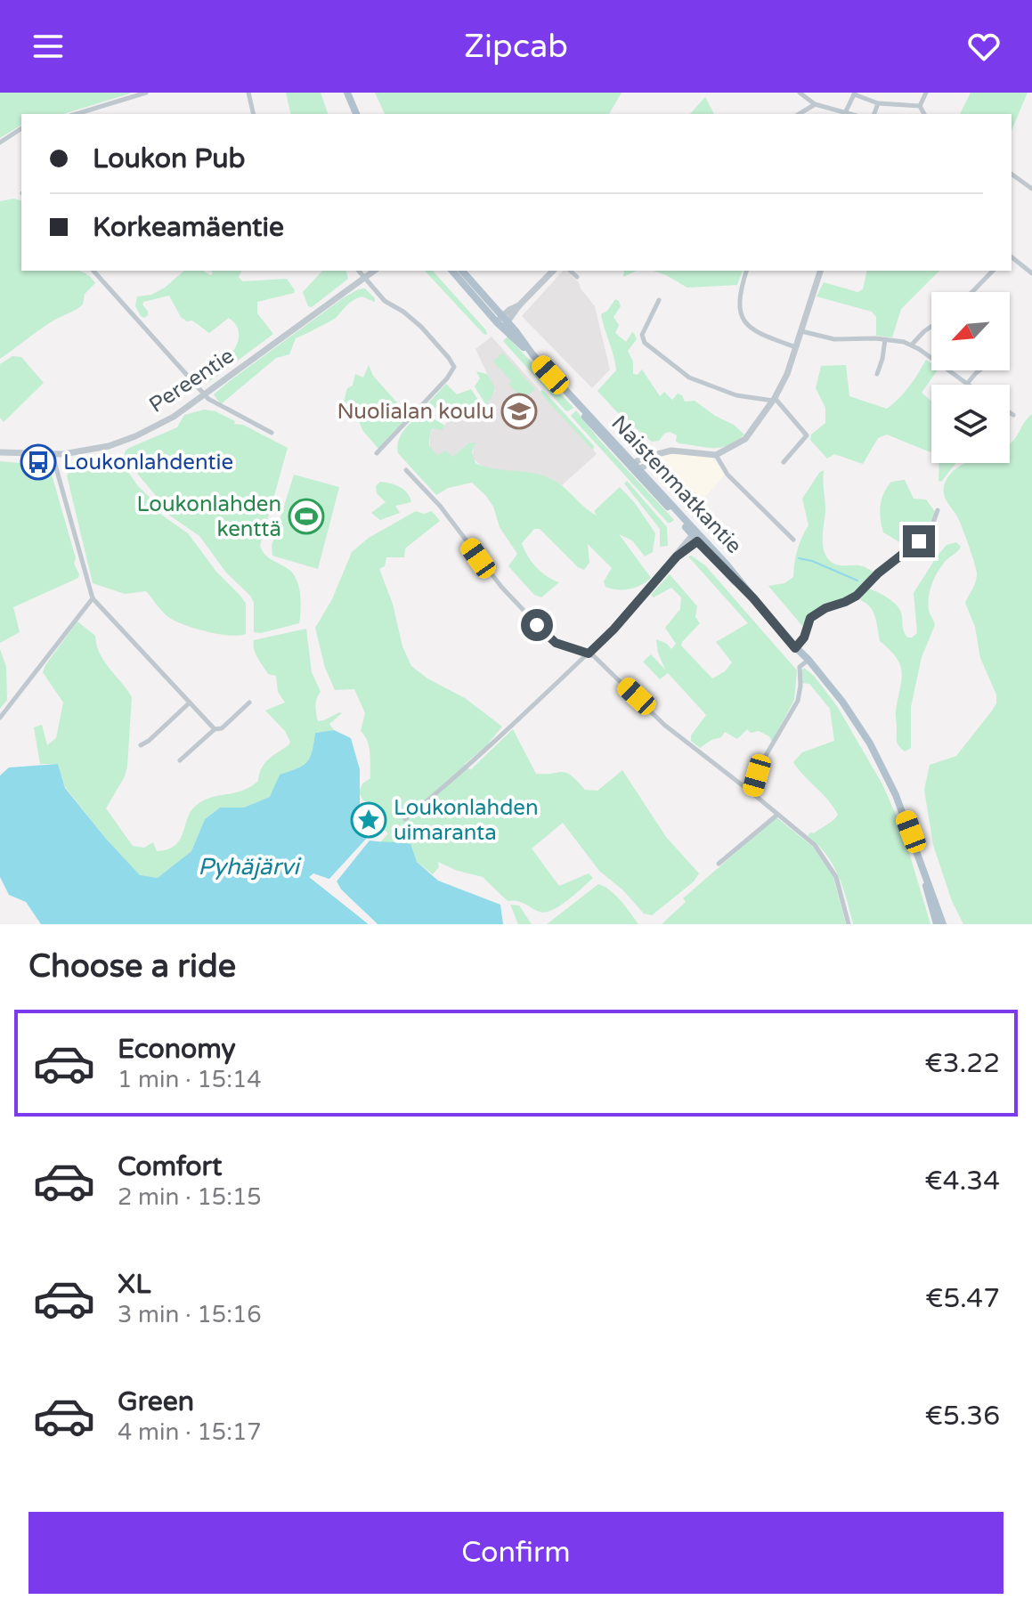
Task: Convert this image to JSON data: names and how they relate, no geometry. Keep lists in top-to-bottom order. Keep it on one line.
{"streets":{"main road":["Naistenmatkantie"],"street":["Pereentie"]},"water":["Pyhäjärvi"],"places":{"school or university":["Nuolialan koulu"],"bus stop":["Loukonlahdentie"],"sports":["Loukonlahden kenttä"],"place":["Loukonlahden uimaranta"]},"north":"bottom left","page":{"header":"Zipcab","banner":["Loukon Pub","Korkeamäentie"],"heading":"Choose a ride","list":[{"name":"Economy","note":"1 min · 15:14","value":"€3.22"},{"name":"Comfort","note":"2 min · 15:15","value":"€4.34"},{"name":"XL","note":"3 min · 15:16","value":"€5.47"},{"name":"Green","note":"4 min · 15:17","value":"€5.36"}],"buttons":"Confirm"}}
